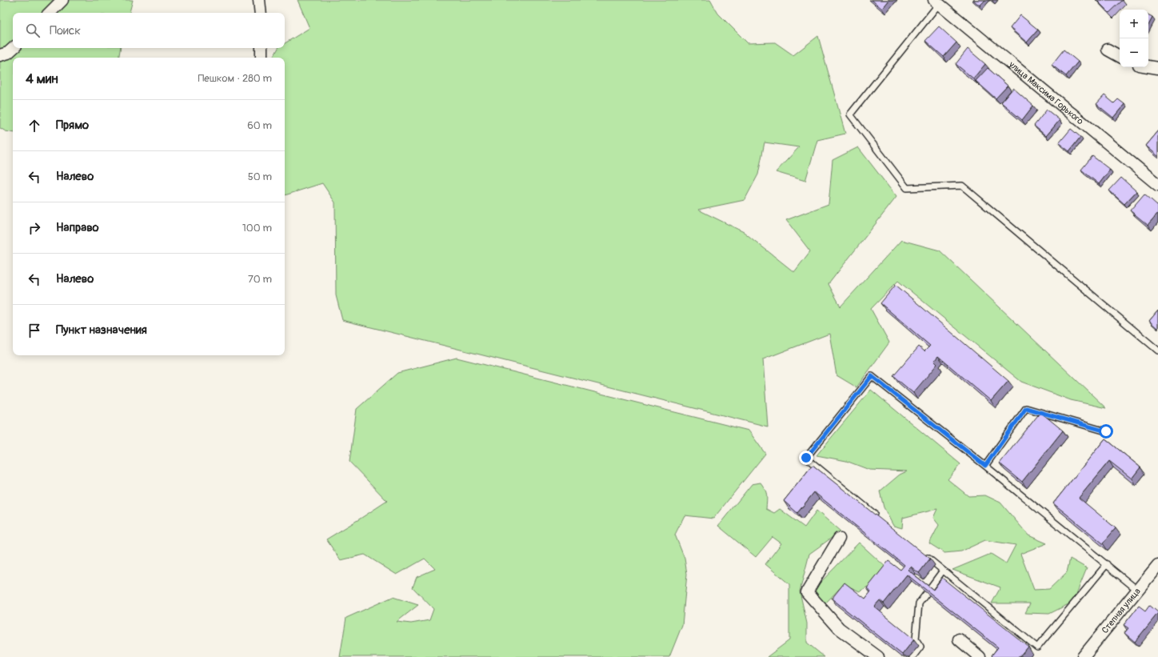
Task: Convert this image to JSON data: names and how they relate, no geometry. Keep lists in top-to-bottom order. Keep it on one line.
{"streets":{"street":["улица Максима Горького","Степная улица"]},"page":{"map_buttons":["+","−"],"search":"Поиск","heading":["4 мин","Пешком · 280 m"],"list":[["Прямо","60 m"],["Налево","50 m"],["Направо","100 m"],["Налево","70 m"],"Пункт назначения"]}}
